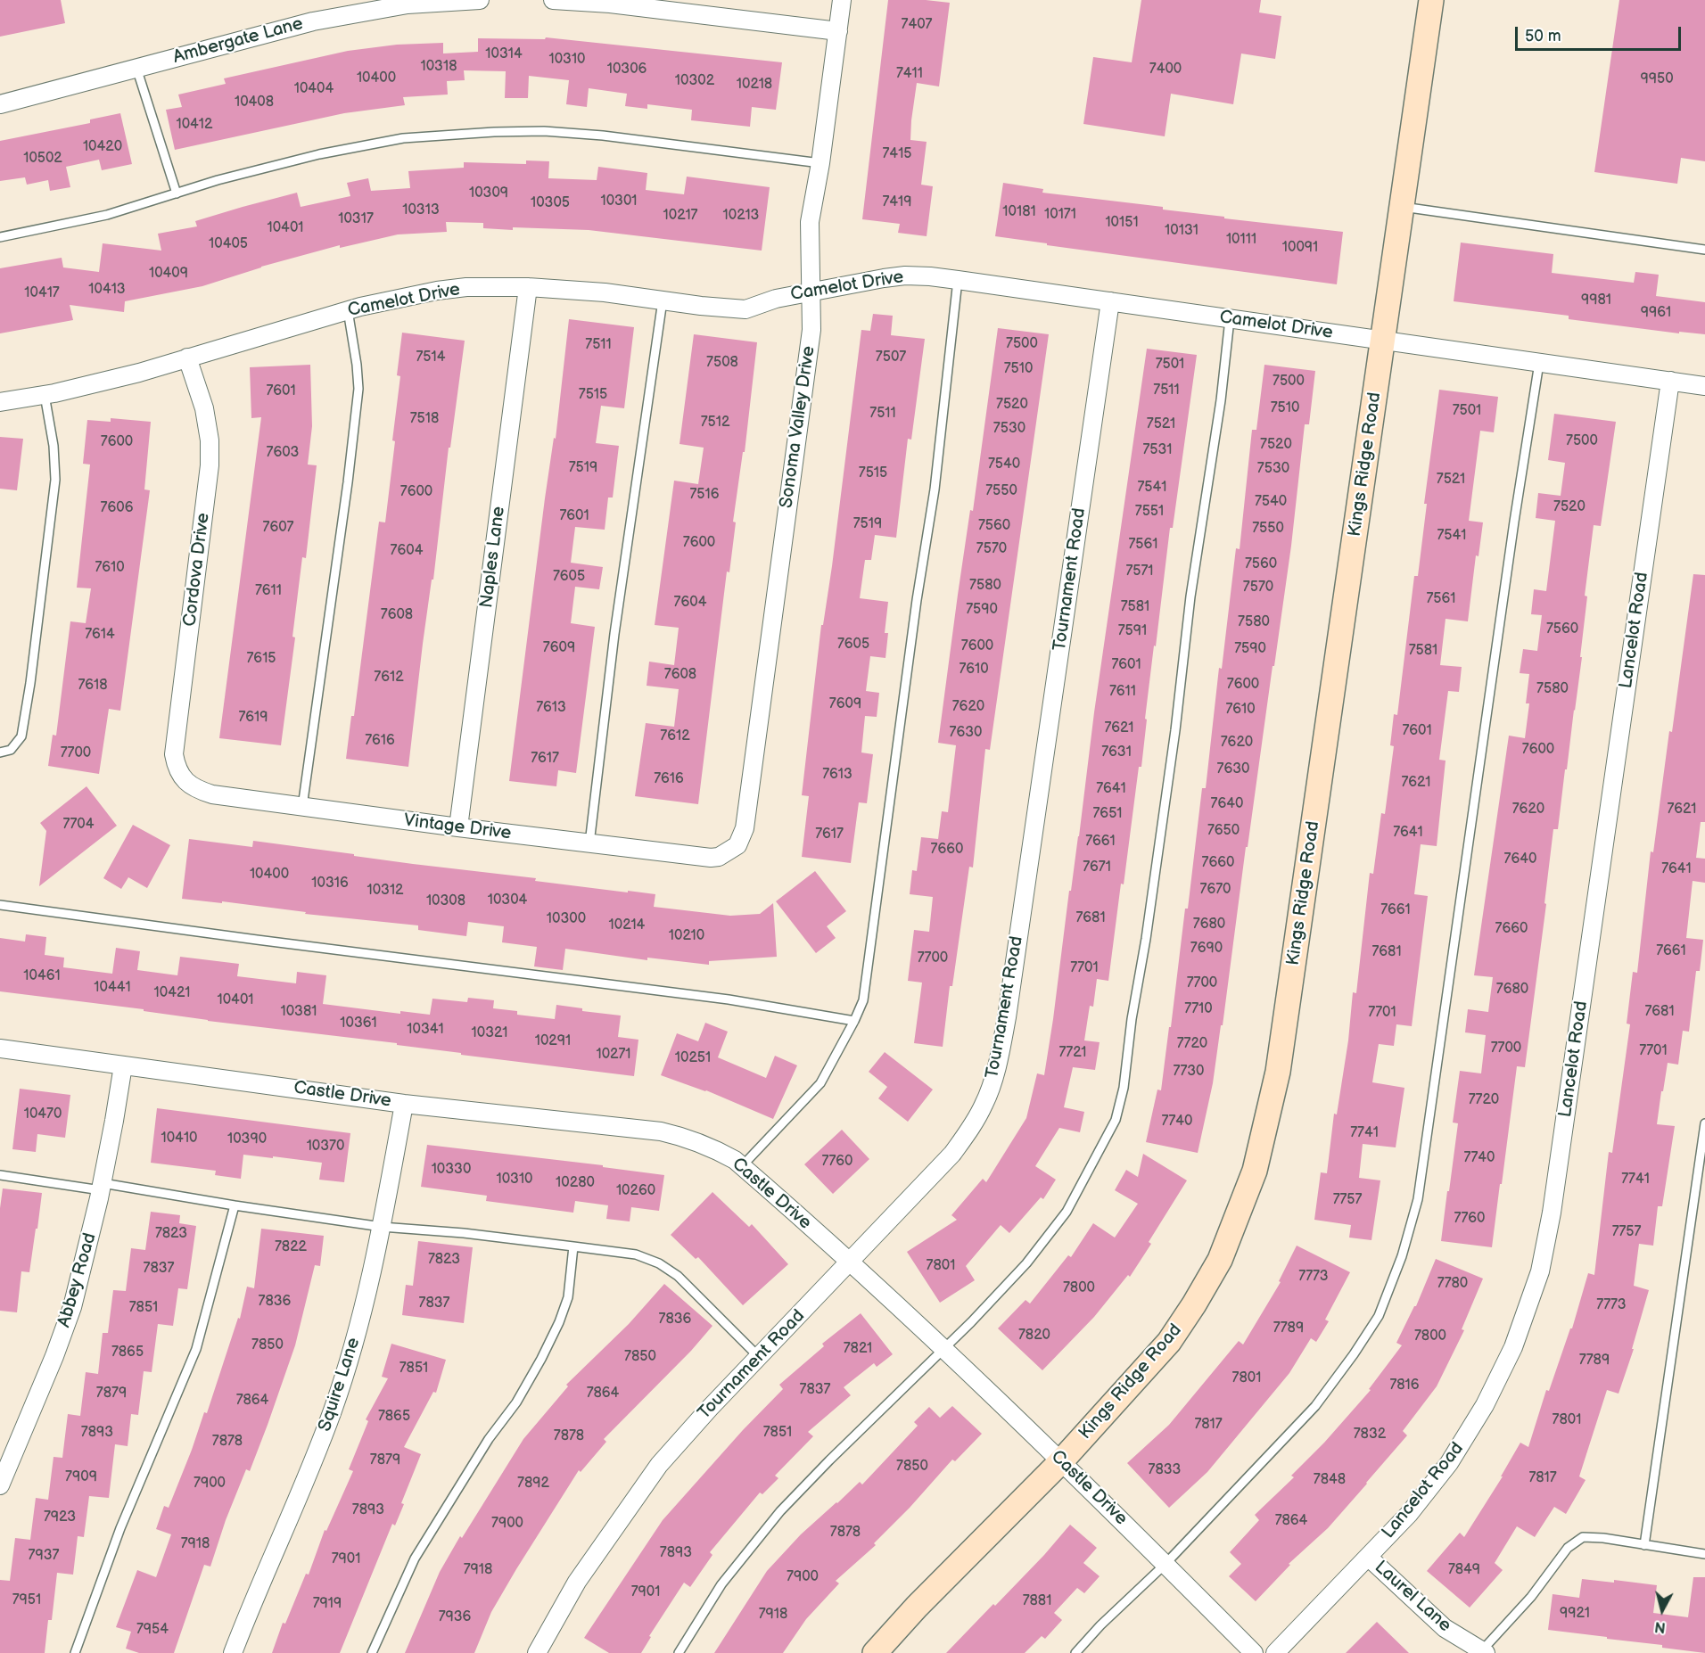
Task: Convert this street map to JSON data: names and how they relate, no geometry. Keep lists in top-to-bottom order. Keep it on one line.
{"streets":{"street":["Ambergate Lane","Camelot Drive","Sonoma Valley Drive","Kings Ridge Road","Naples Lane","Cordova Drive","Tournament Road","Lancelot Road","Vintage Drive","Castle Drive","Abbey Road","Squire Lane","Laurel Lane"]},"crossings":[["Camelot Drive","Sonoma Valley Drive"],["Camelot Drive","Kings Ridge Road"],["Camelot Drive","Naples Lane"],["Camelot Drive","Cordova Drive"],["Camelot Drive","Tournament Road"],["Camelot Drive","Lancelot Road"],["Sonoma Valley Drive","Vintage Drive"],["Kings Ridge Road","Castle Drive"],["Naples Lane","Vintage Drive"],["Cordova Drive","Vintage Drive"],["Tournament Road","Castle Drive"],["Lancelot Road","Laurel Lane"],["Castle Drive","Abbey Road"],["Castle Drive","Squire Lane"]],"house_numbers":["7407","10314","10310","10318","10306","7400","7411","10400","9950","10302","10218","10404","10408","10412","10420","7415","10502","10309","10301","7419","10305","10313","10181","10171","10217","10213","10317","10151","10401","10131","10111","10405","10091","10409","10413","10417","9981","9961","7500","7511","7514","7507","7508","7501","7510","7500","7511","7601","7515","7520","7510","7501","7511","7518","7512","7521","7530","7500","7600","7520","7531","7603","7540","7519","7530","7515","7521","7541","7550","7600","7516","7540","7520","7606","7551","7601","7519","7560","7607","7550","7541","7600","7561","7570","7604","7560","7610","7571","7605","7580","7570","7611","7561","7604","7581","7590","7608","7580","7560","7591","7614","7605","7600","7609","7590","7581","7615","7601","7610","7608","7612","7600","7618","7580","7611","7609","7620","7613","7610","7619","7621","7601","7630","7612","7616","7620","7600","7631","7700","7617","7630","7613","7616","7621","7641","7640","7620","7621","7651","7704","7650","7641","7617","7661","7660","7640","7660","7671","7641","10400","10316","7670","10312","10304","10308","7661","7681","10300","7680","10214","7660","10210","7690","7661","7681","7700","7701","10461","7700","10441","7680","10421","10401","7710","10381","7681","7701","10361","10341","10321","10291","7720","7700","7701","7721","10271","10251","7730","7720","10470","7740","7741","10410","10390","10370","7740","7760","10330","10310","7741","10280","10260","7757","7760","7757","7823","7822","7823","7801","7837","7773","7780","7800","7836","7837","7773","7851","7836","7789","7820","7800","7850","7821","7865","7850","7789","7851","7801","7816","7837","7879","7864","7864","7865","7801","7817","7893","7851","7832","7878","7878","7879","7850","7833","7909","7817","7848","7900","7892","7893","7923","7864","7900","7878","7918","7893","7937","7901","7918","7849","7900","7901","7951","7881","7919","9921","7918","7936","7954"],"scale_bar":"50 m","north":"bottom"}
